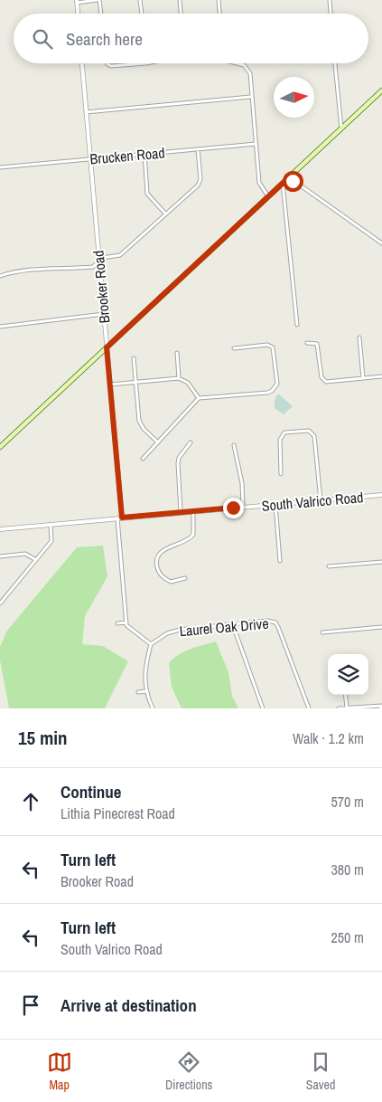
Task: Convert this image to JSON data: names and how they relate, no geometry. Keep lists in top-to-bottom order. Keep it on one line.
{"streets":{"street":["Brucken Road","Brooker Road","South Valrico Road","Laurel Oak Drive"]},"crossings":[["Brucken Road","Brooker Road"],["Brooker Road","South Valrico Road"]],"north":"right","page":{"search":"Search here","heading":["15 min","Walk · 1.2 km"],"list":[["Continue","Lithia Pinecrest Road","570 m"],["Turn left","Brooker Road","380 m"],["Turn left","South Valrico Road","250 m"],"Arrive at destination"],"nav":["Map","Directions","Saved"]}}
